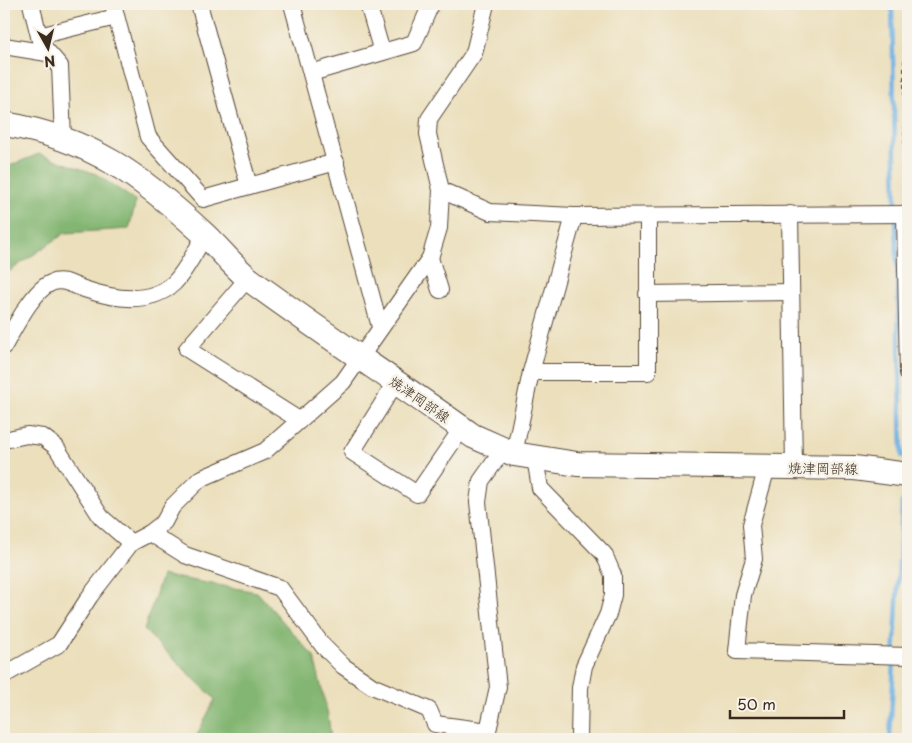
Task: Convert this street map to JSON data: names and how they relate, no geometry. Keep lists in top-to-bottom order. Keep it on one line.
{"streets":{"main road":["焼津岡部線"]},"scale_bar":"50 m","north":"bottom"}
